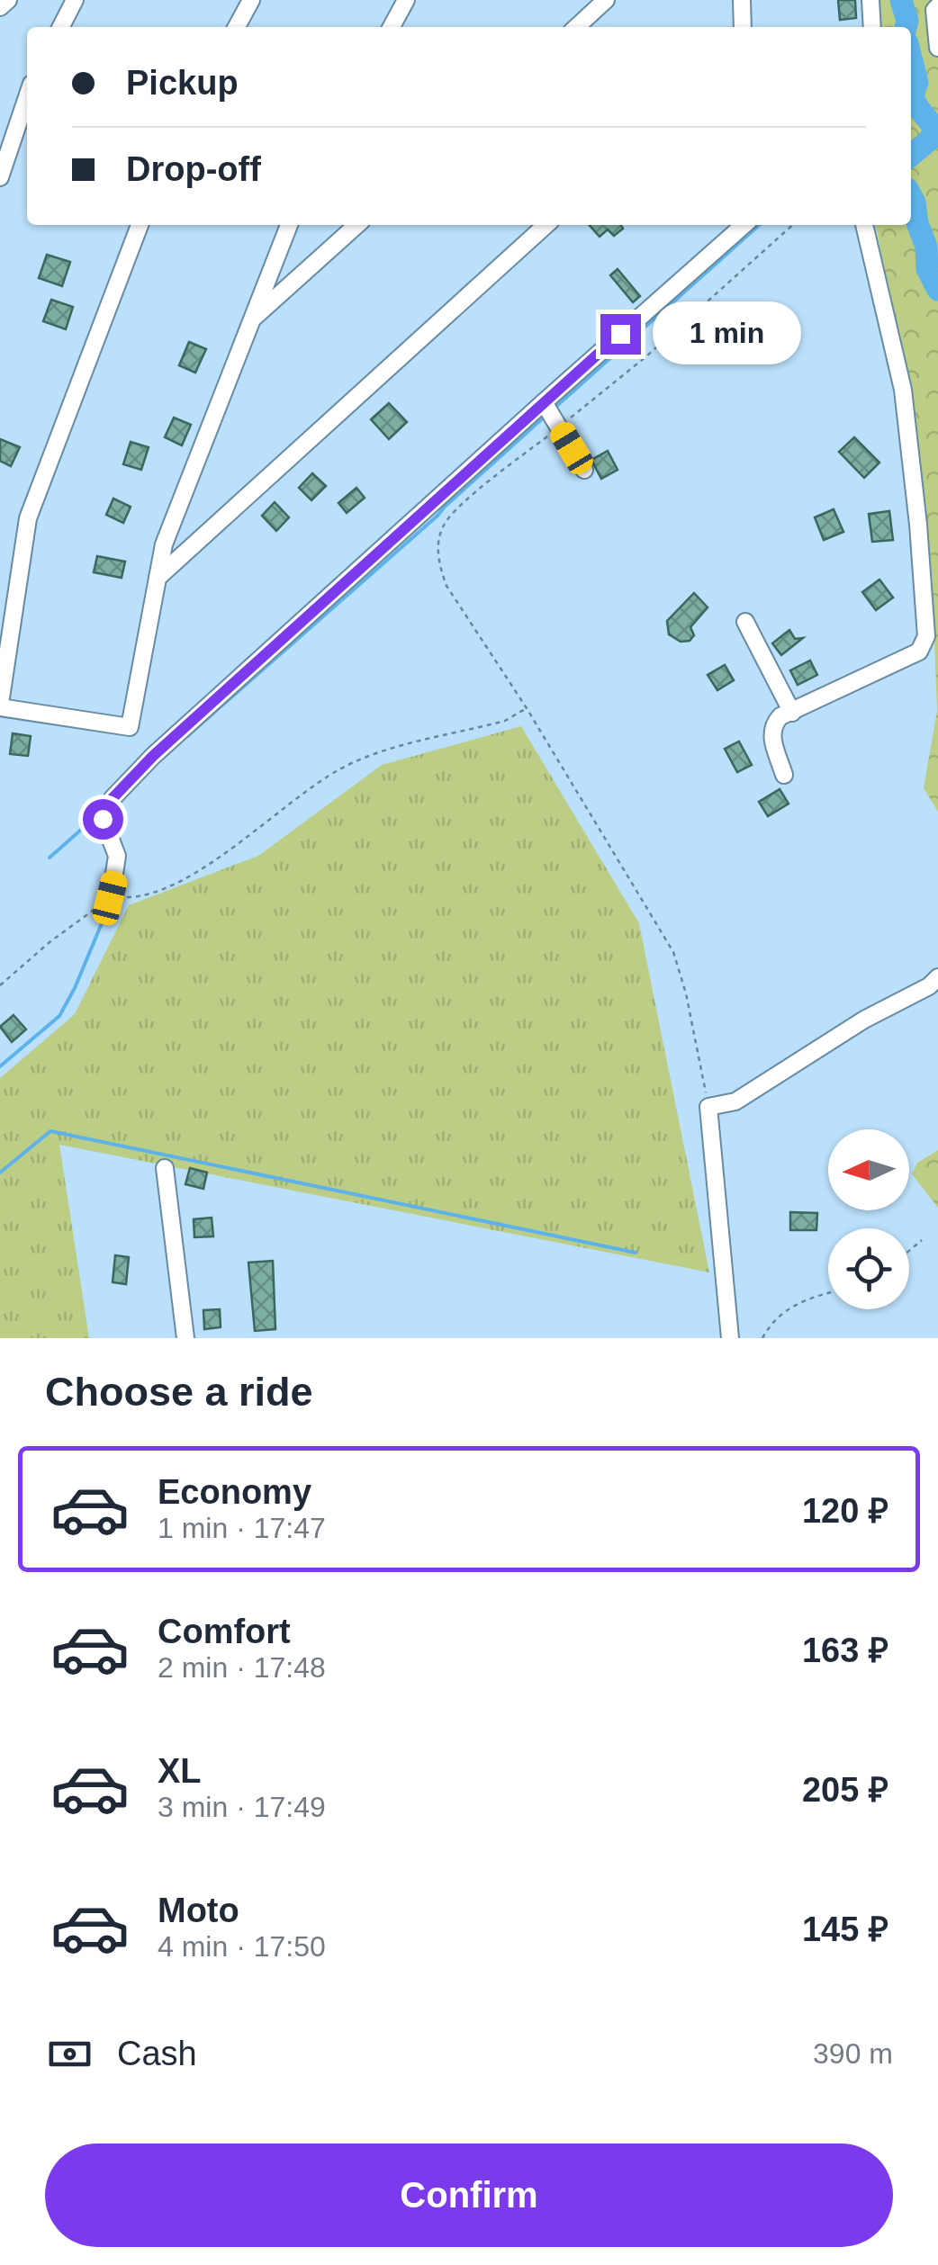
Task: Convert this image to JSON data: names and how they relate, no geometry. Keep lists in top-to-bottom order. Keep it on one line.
{"north":"left","page":{"banner":["Pickup","Drop-off"],"bubble":"1 min","heading":"Choose a ride","list":[{"name":"Economy","note":"1 min · 17:47","value":"120 ₽"},{"name":"Comfort","note":"2 min · 17:48","value":"163 ₽"},{"name":"XL","note":"3 min · 17:49","value":"205 ₽"},{"name":"Moto","note":"4 min · 17:50","value":"145 ₽"}],"pay":["Cash","390 m"],"buttons":"Confirm"}}
